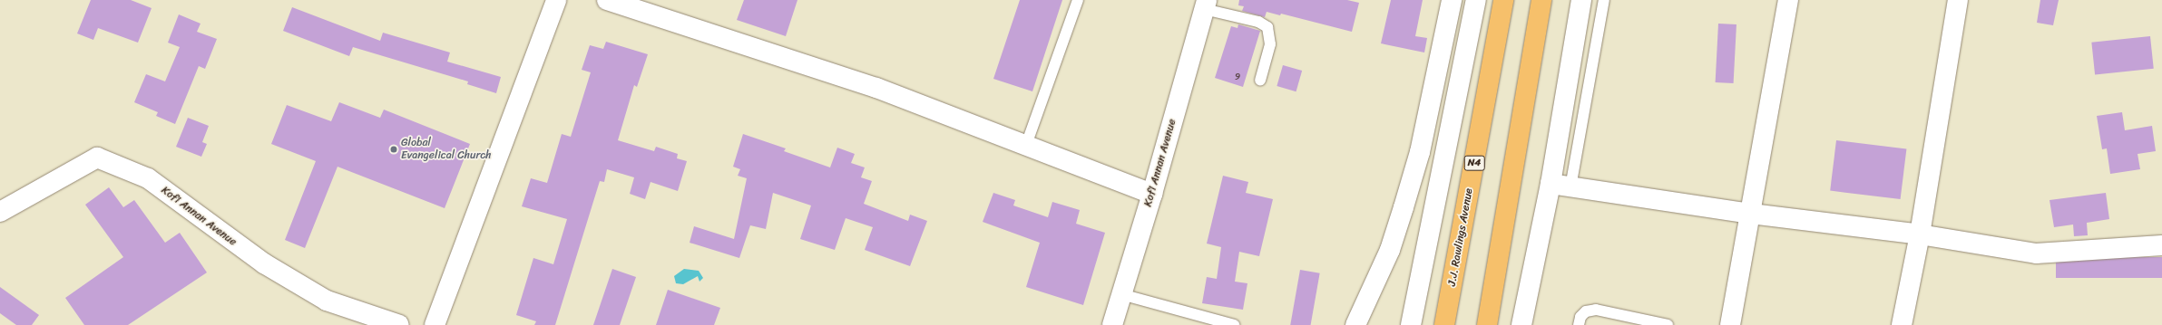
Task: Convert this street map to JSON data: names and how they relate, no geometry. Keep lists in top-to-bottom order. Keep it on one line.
{"streets":{"highway":["N4","J.J. Rawlings Avenue"],"street":["Kofi Annan Avenue"]},"places":["Global Evangelical Church"],"house_numbers":["9"]}
